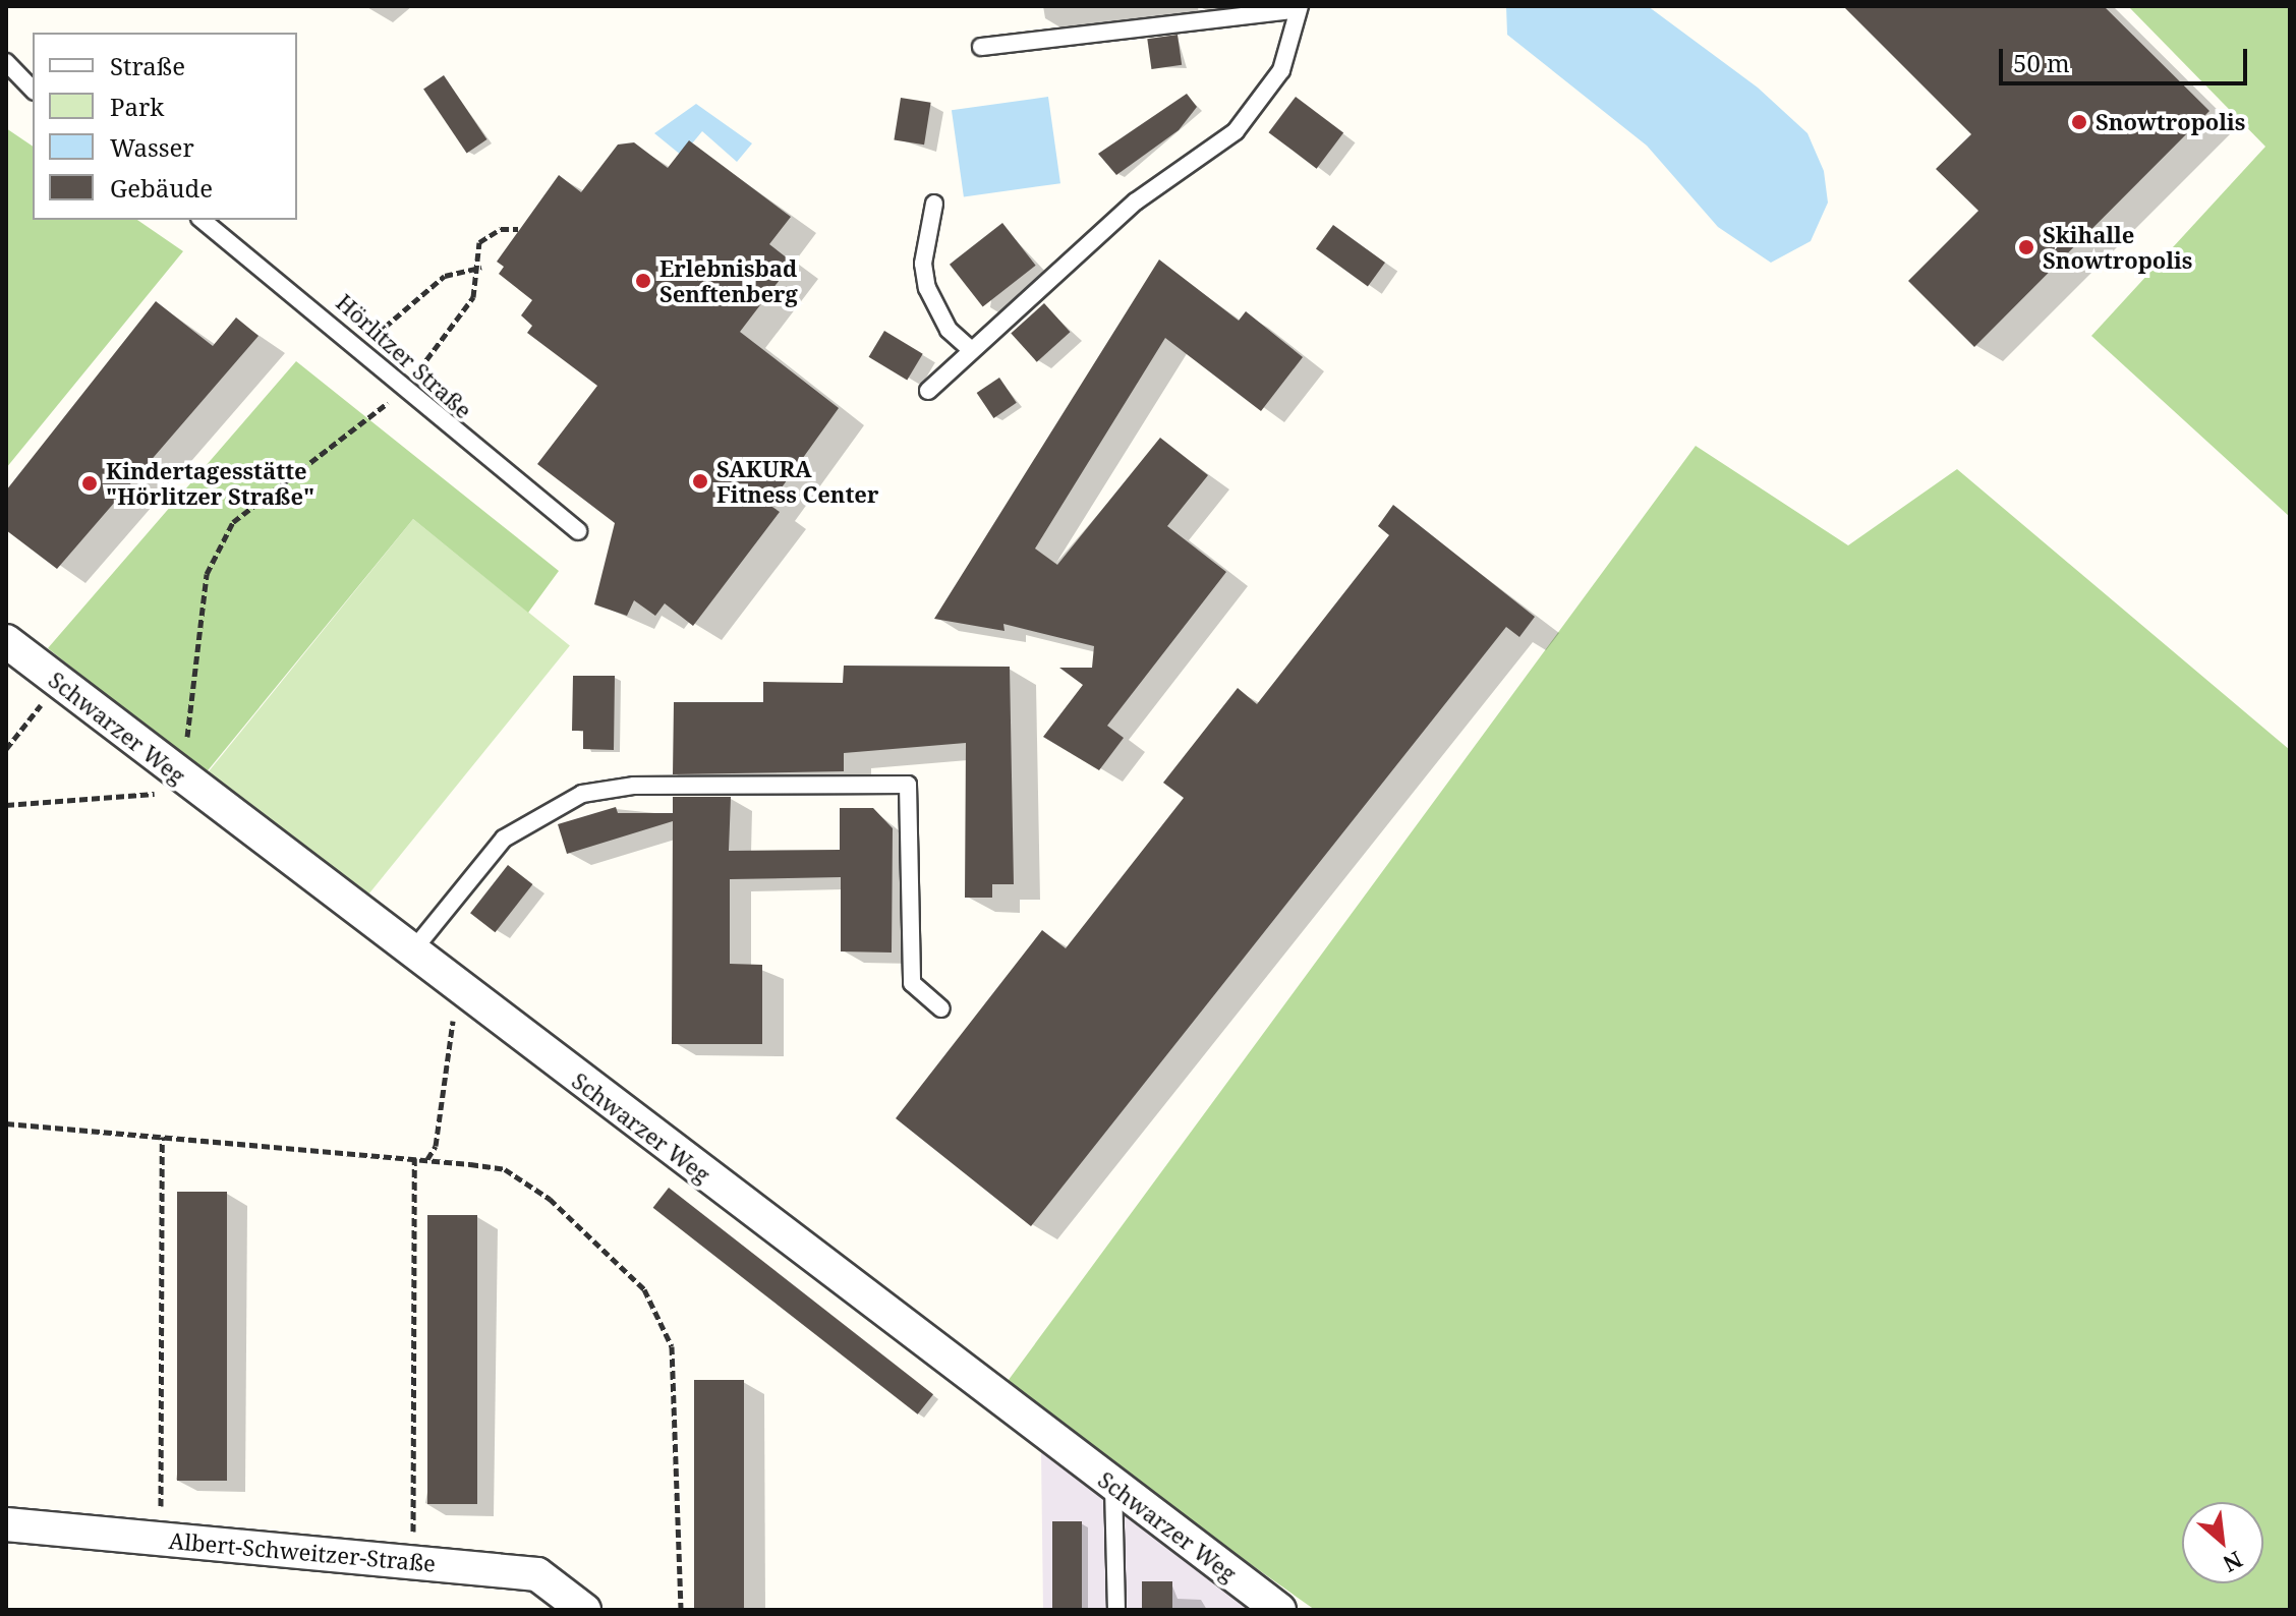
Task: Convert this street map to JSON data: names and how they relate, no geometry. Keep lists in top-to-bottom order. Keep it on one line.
{"streets":{"street":["Schwarzer Weg","Albert-Schweitzer-Straße"],"lane":["Hörlitzer Straße"]},"places":["Snowtropolis","Skihalle Snowtropolis","Erlebnisbad Senftenberg","SAKURA Fitness Center","Kindertagesstätte \"Hörlitzer Straße\""],"legend":["Straße","Park","Wasser","Gebäude"],"scale_bar":"50 m","north":"bottom right"}
